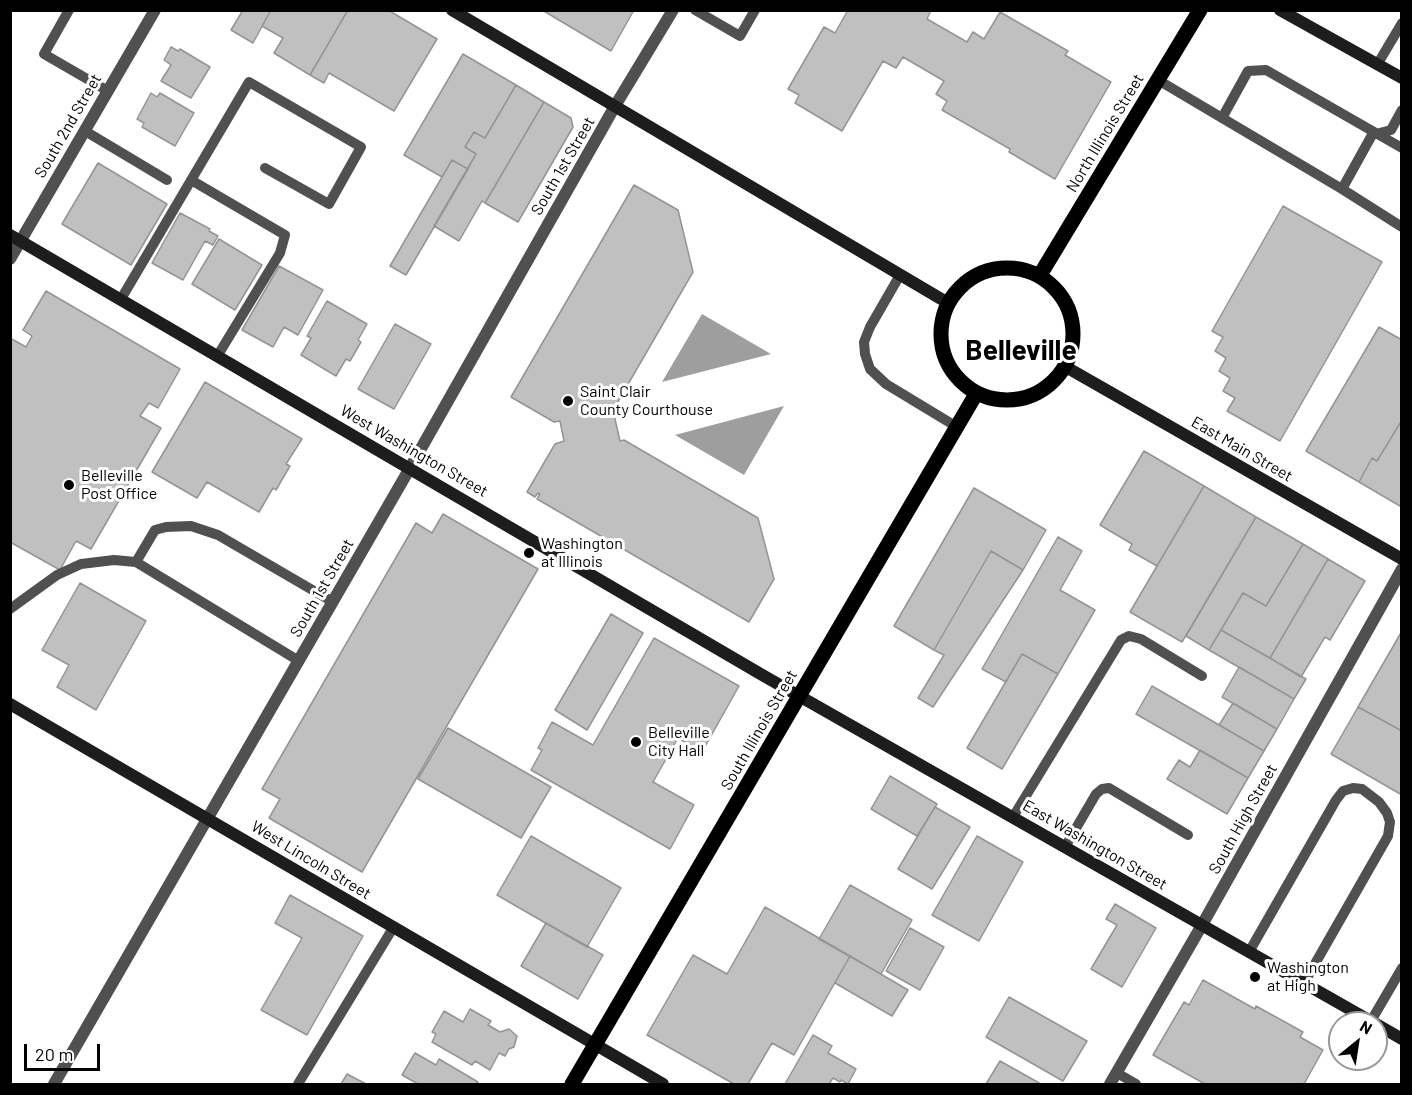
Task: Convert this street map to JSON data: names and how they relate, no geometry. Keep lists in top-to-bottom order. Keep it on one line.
{"streets":{"main road":["North Illinois Street","East Main Street","West Washington Street","South Illinois Street","East Washington Street","West Lincoln Street"],"street":["South 2nd Street","South 1st Street","South High Street"]},"crossings":[["South 2nd Street","West Washington Street"],["North Illinois Street","East Main Street"],["North Illinois Street","South Illinois Street"],["South 1st Street","West Washington Street"],["South 1st Street","West Lincoln Street"],["East Main Street","South Illinois Street"],["West Washington Street","South Illinois Street"],["West Washington Street","East Washington Street"],["South Illinois Street","East Washington Street"],["South Illinois Street","West Lincoln Street"],["South High Street","East Washington Street"]],"districts":["Belleville"],"places":["Saint Clair County Courthouse","Belleville Post Office","Washington at Illinois","Belleville City Hall","Washington at High"],"scale_bar":"20 m","north":"top right"}
